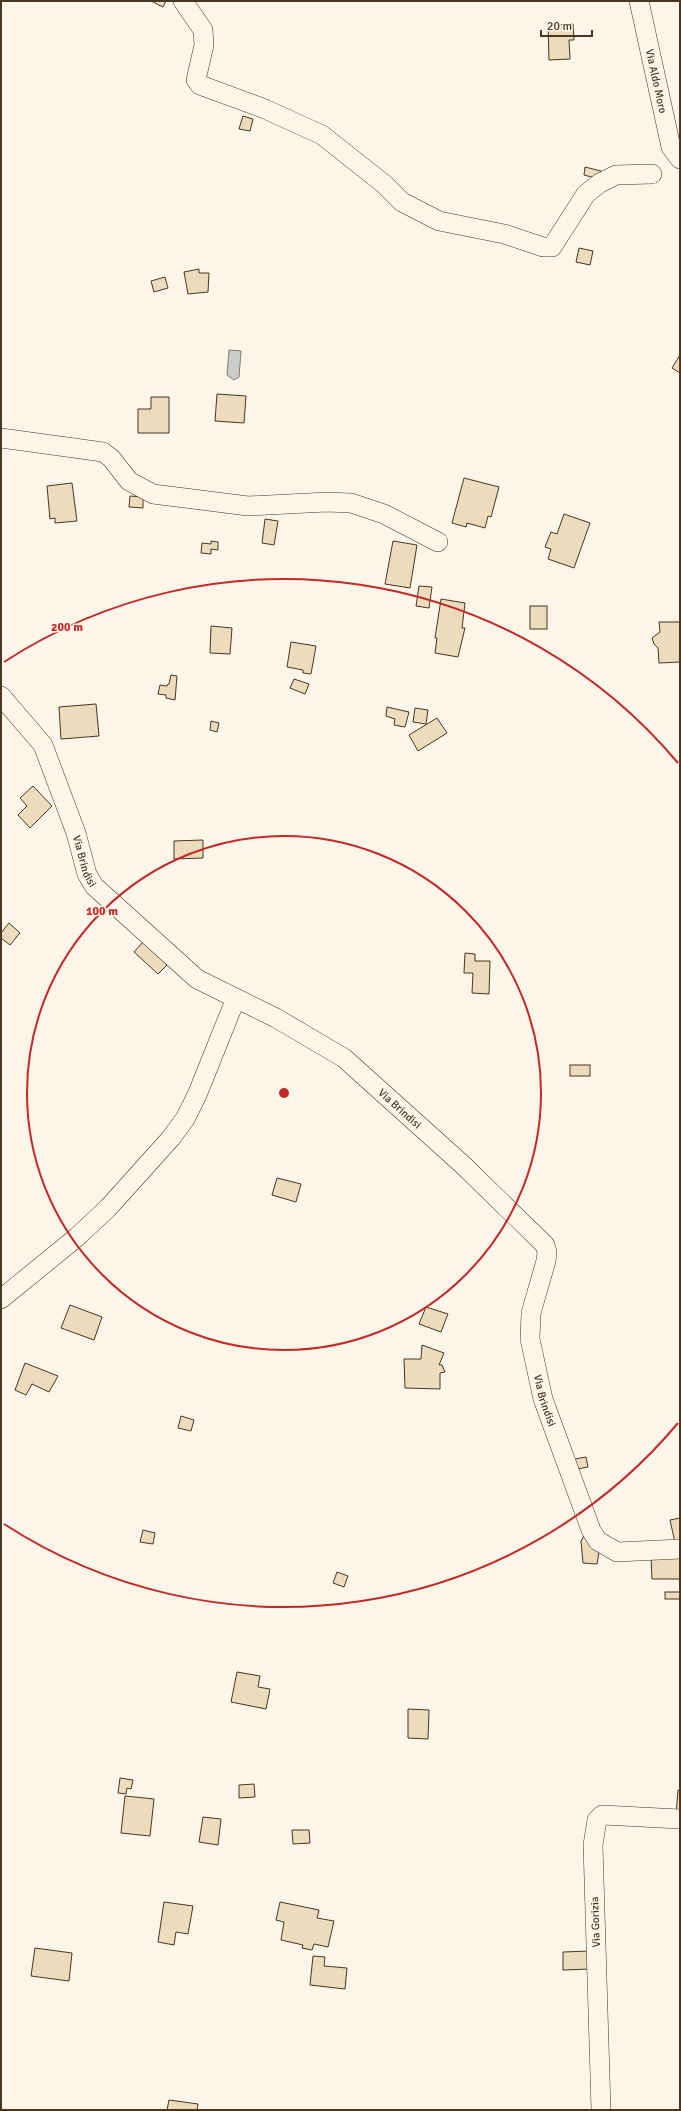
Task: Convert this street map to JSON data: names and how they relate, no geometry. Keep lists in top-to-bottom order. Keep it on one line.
{"streets":{"street":["Via Aldo Moro","Via Brindisi","Via Gorizia"]},"scale_bar":"20 m","rings":["200 m","100 m"]}
